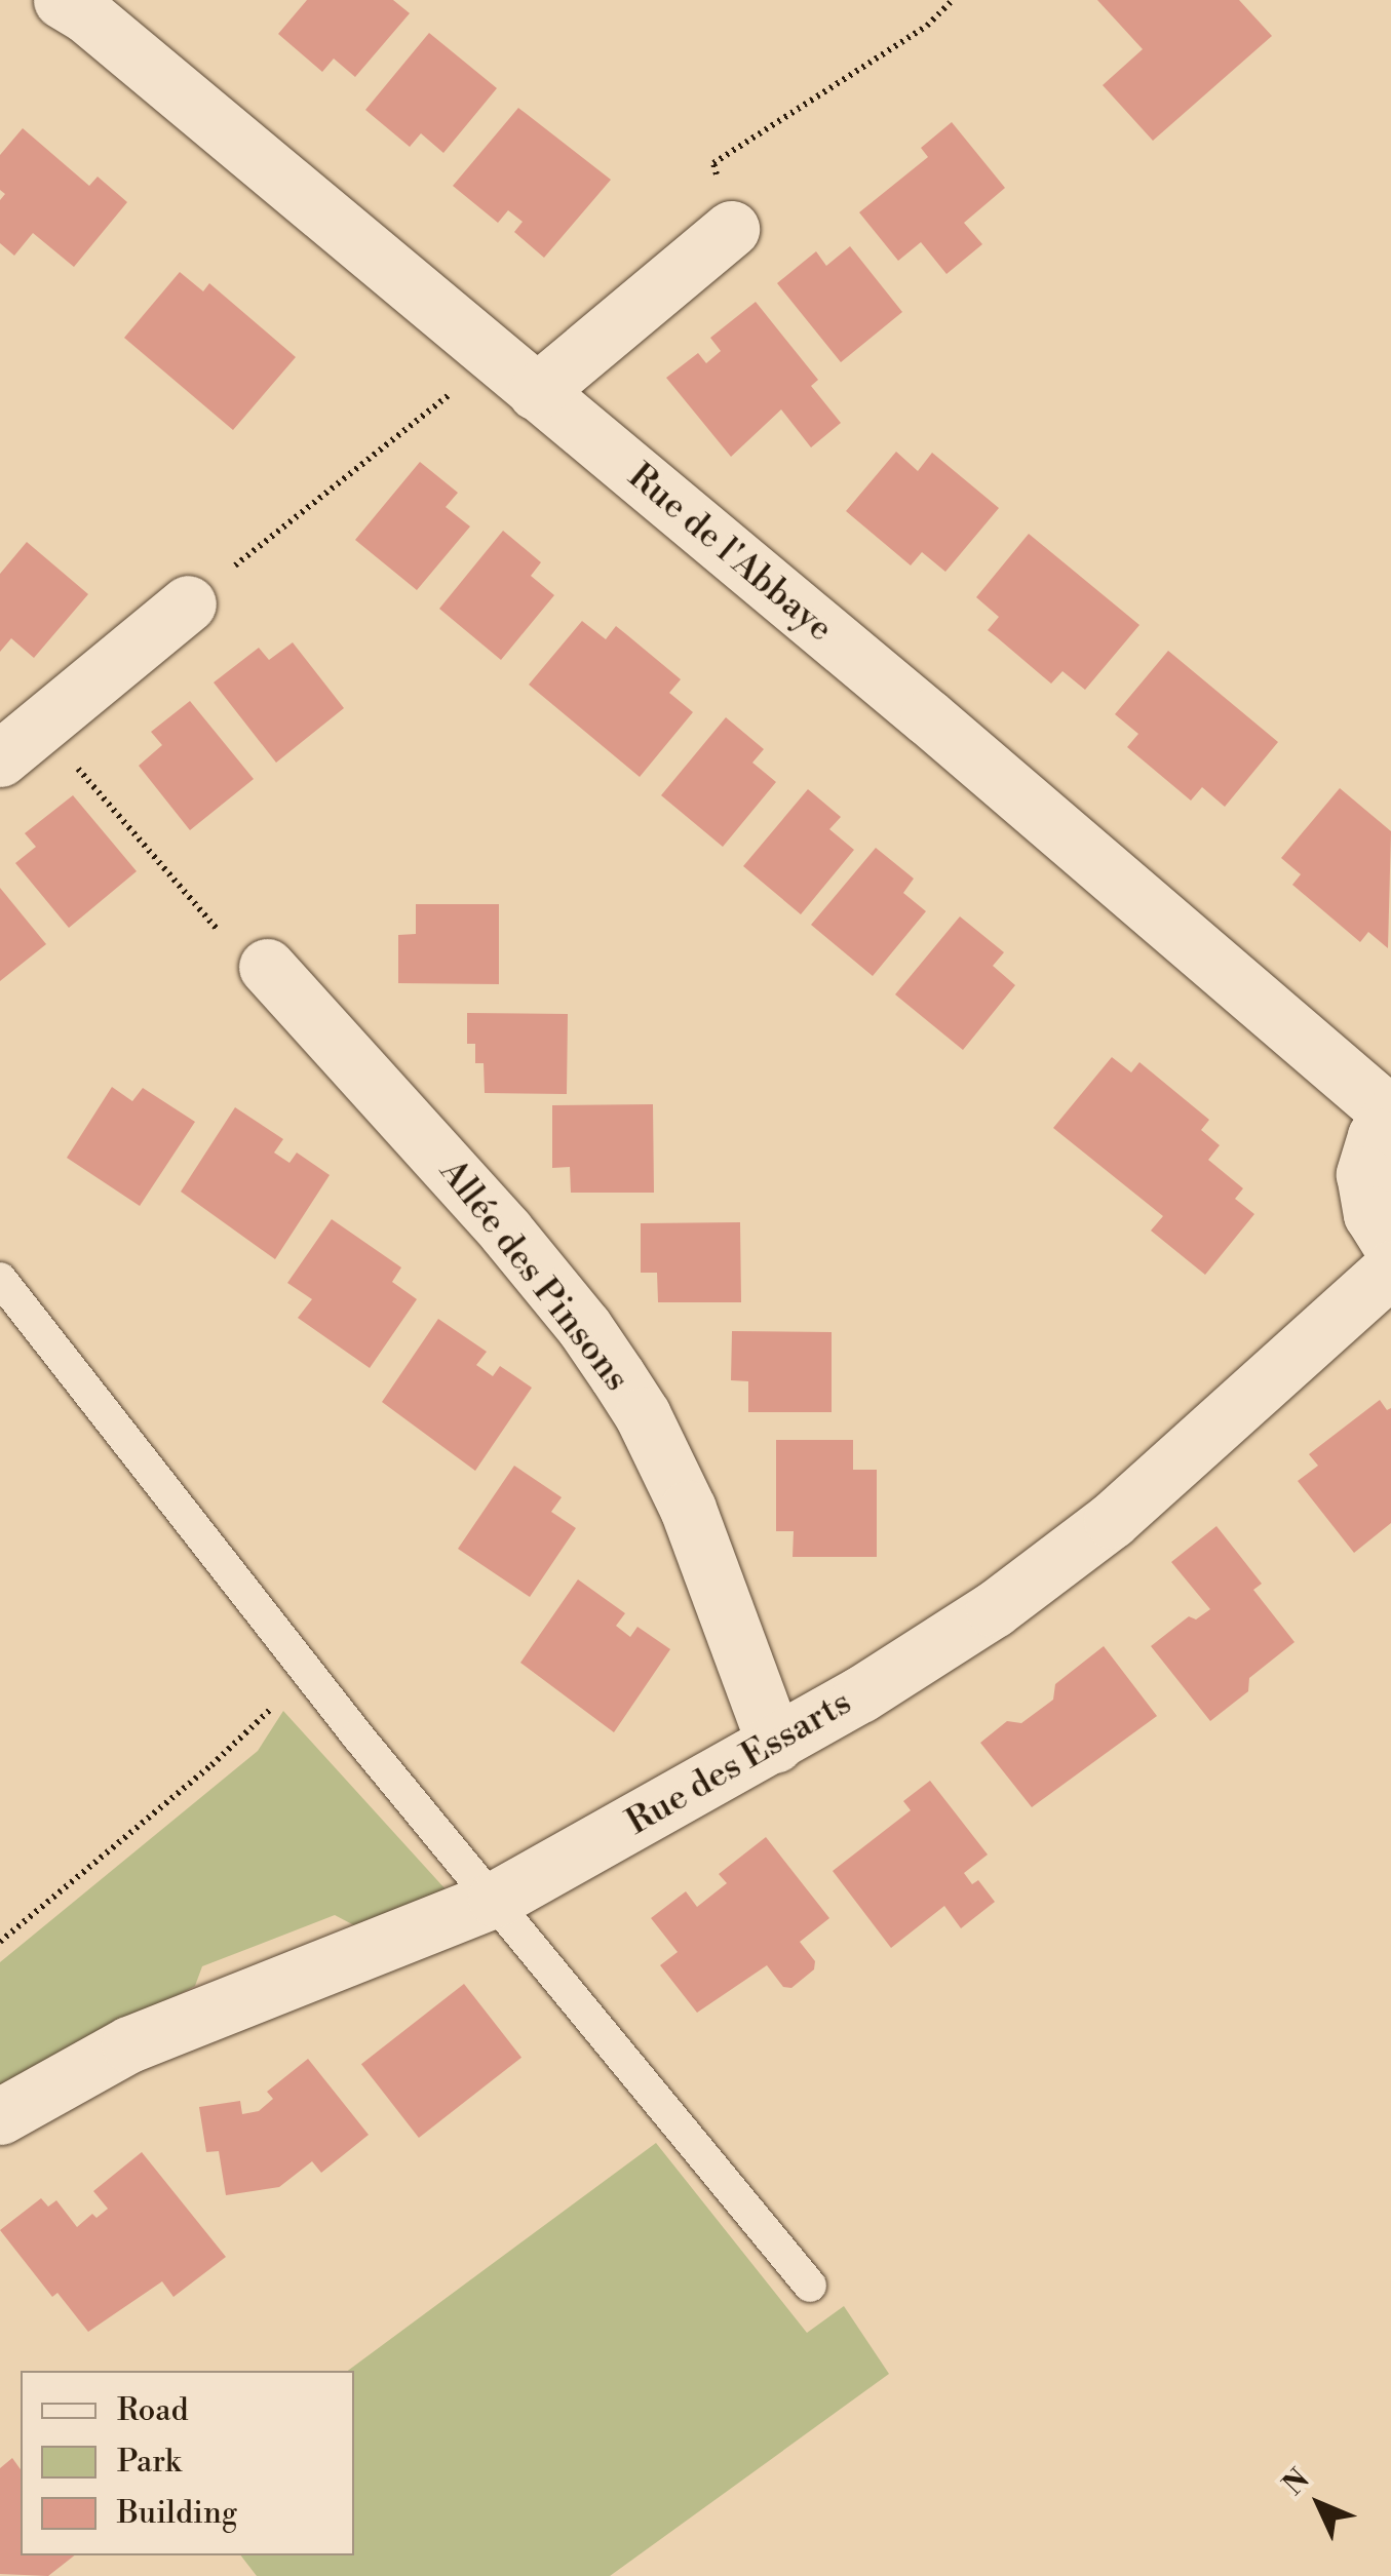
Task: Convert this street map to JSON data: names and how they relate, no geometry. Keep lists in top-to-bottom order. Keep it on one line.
{"streets":{"street":["Rue de l'Abbaye","Allée des Pinsons","Rue des Essarts"]},"crossings":[["Allée des Pinsons","Rue des Essarts"]],"legend":["Road","Park","Building"],"north":"top left"}
